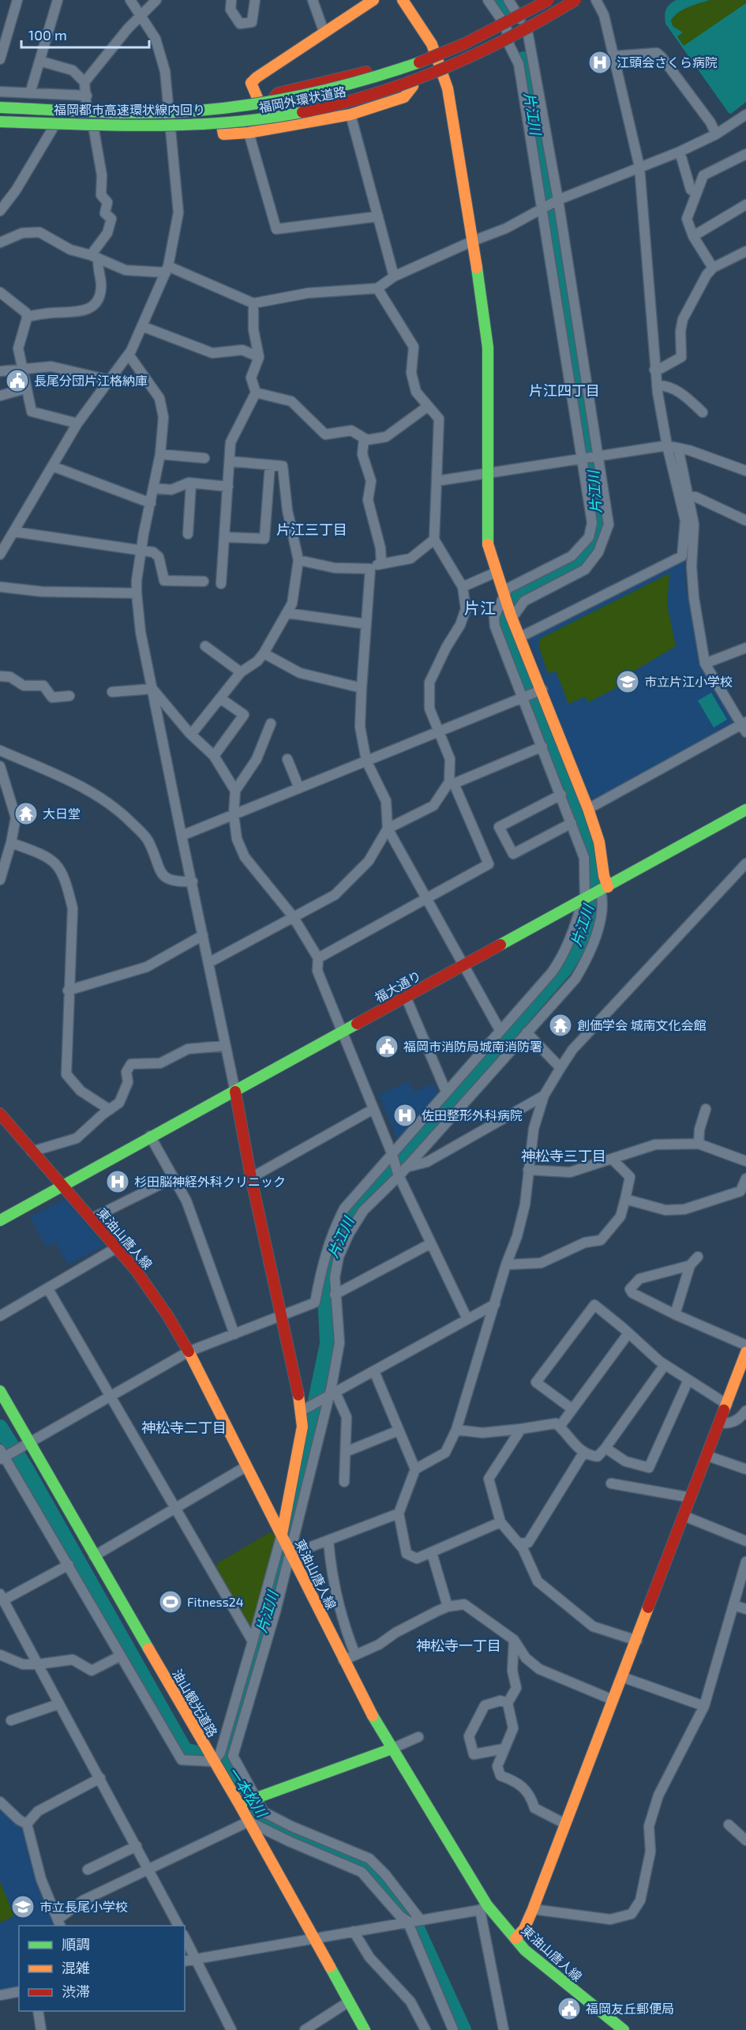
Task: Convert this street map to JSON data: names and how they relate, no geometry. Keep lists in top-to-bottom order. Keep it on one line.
{"streets":{"main road":["福岡外環状道路","福岡都市高速環状線内回り","福大通り","東油山唐人線","油山観光道路"]},"crossings":[["福岡外環状道路","福岡都市高速環状線内回り"],["福大通り","東油山唐人線"]],"districts":["片江四丁目","片江三丁目","片江","神松寺三丁目","神松寺二丁目","神松寺一丁目"],"water":["片江川","一本松川"],"places":{"hospital":["江頭会さくら病院","佐田整形外科病院","杉田脳神経外科クリニック"],"public building":["長尾分団片江格納庫","福岡市消防局城南消防署","福岡友丘郵便局"],"school or university":["市立片江小学校","市立長尾小学校"],"temple":["大日堂","創価学会 城南文化会館"],"sports":["Fitness24"]},"legend":["順調","混雑","渋滞"],"scale_bar":"100 m"}
